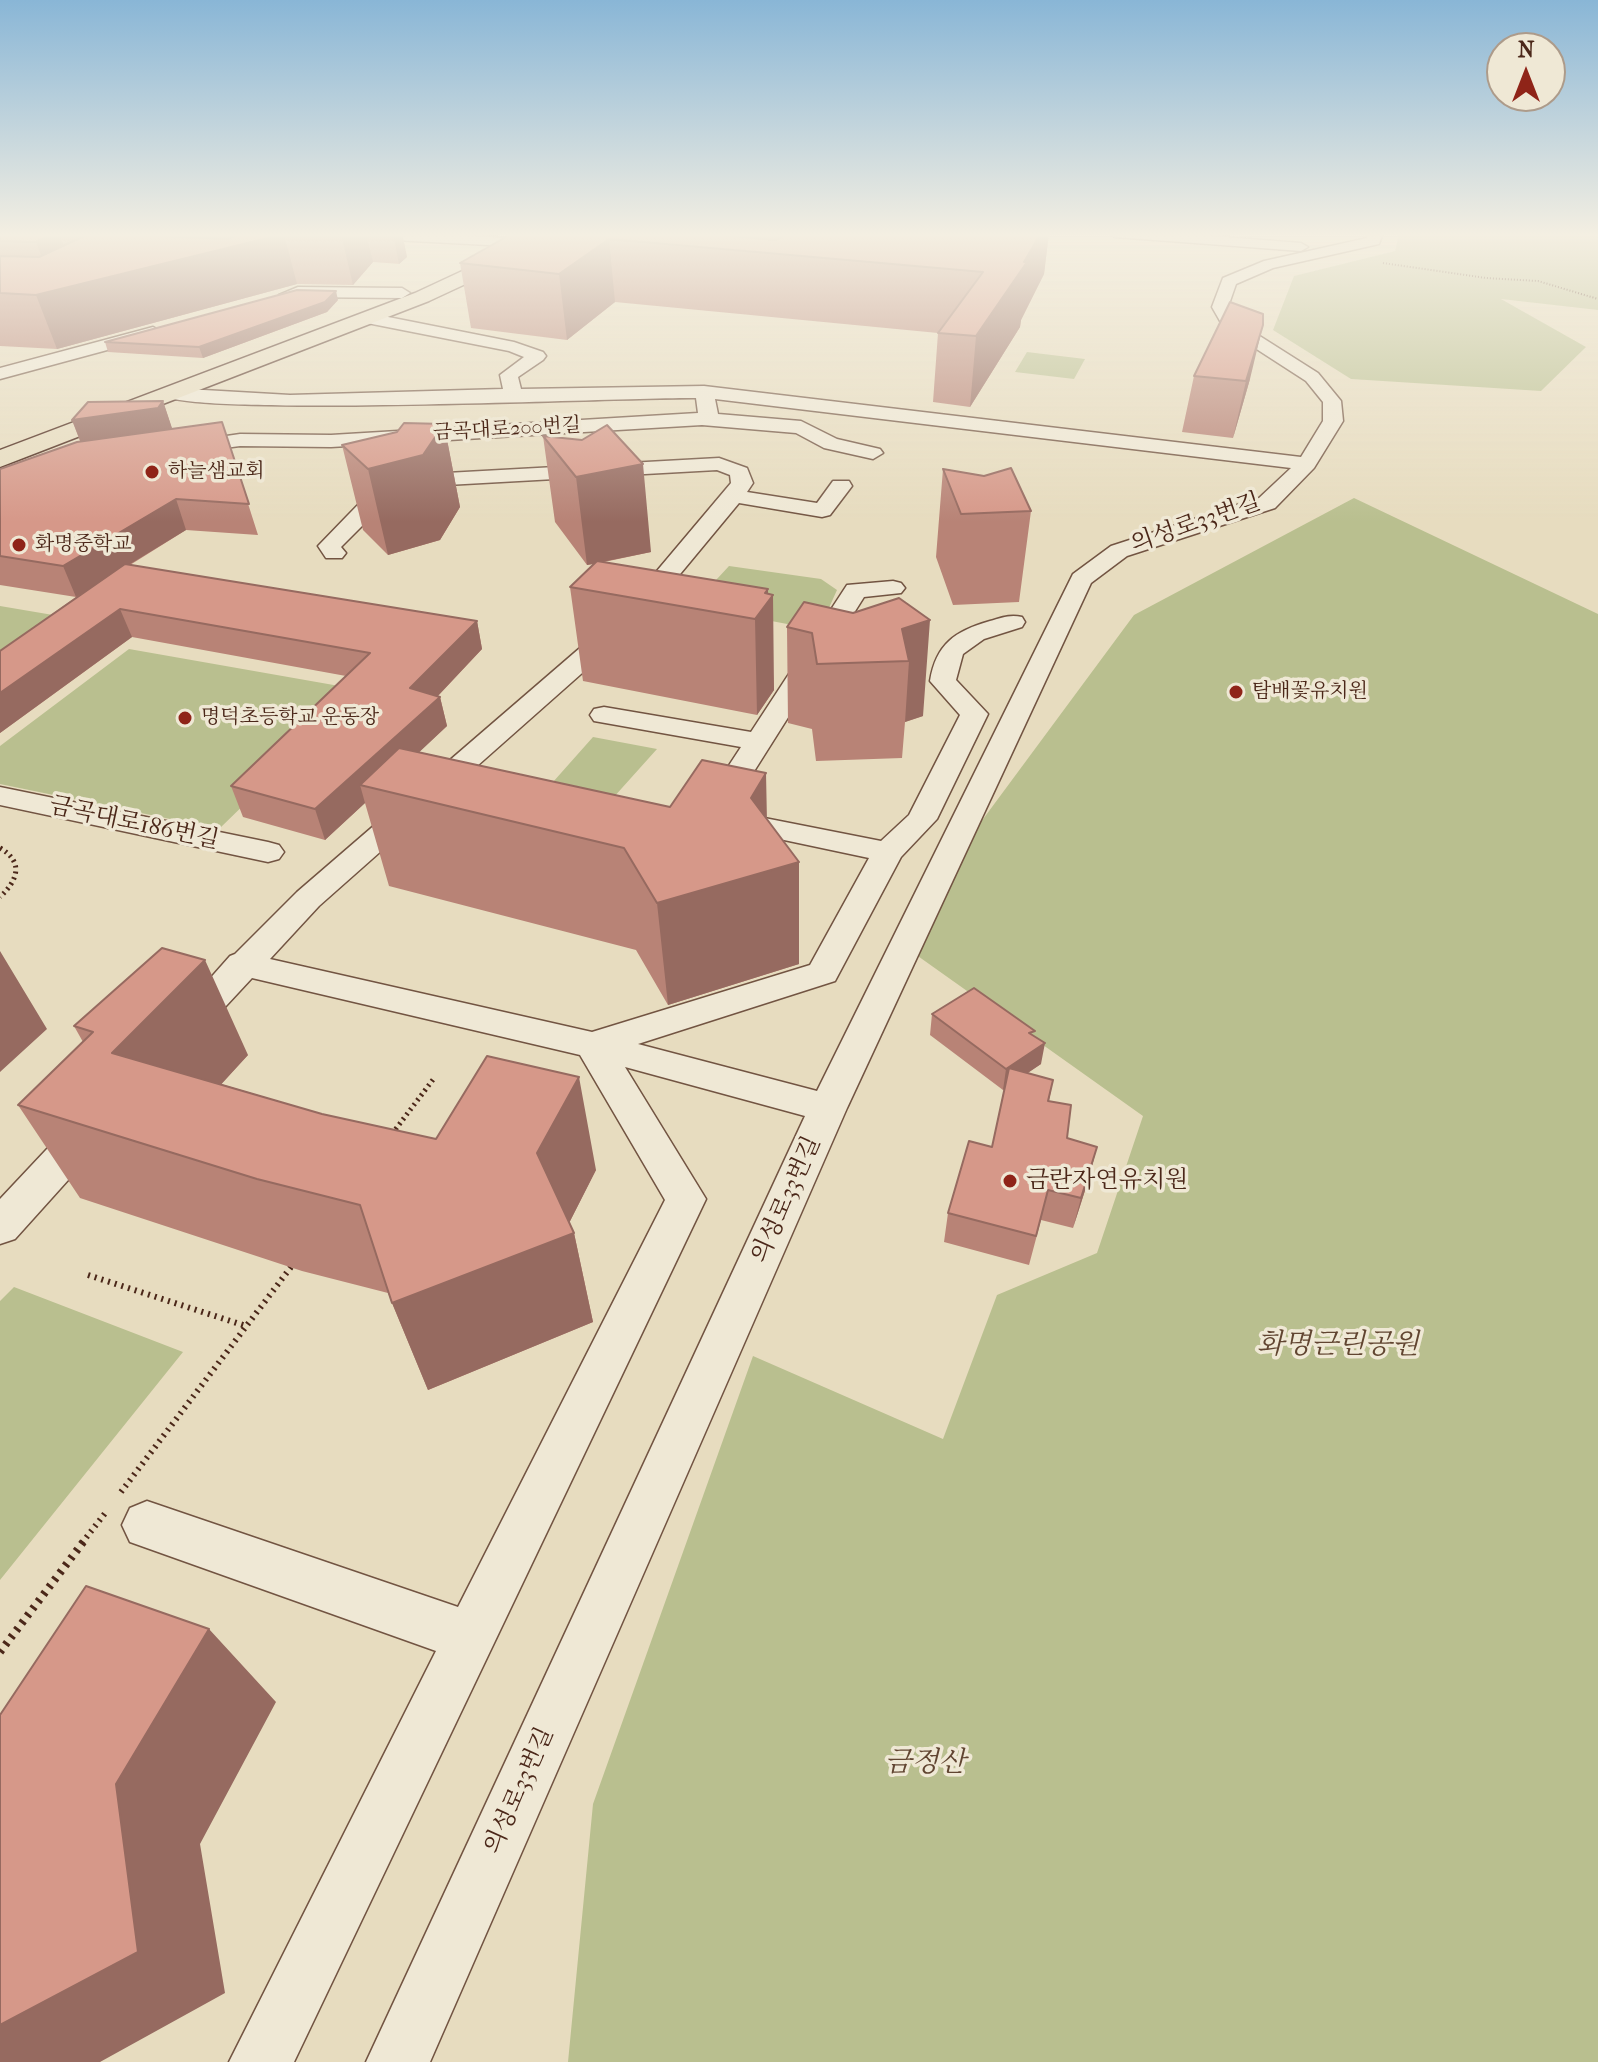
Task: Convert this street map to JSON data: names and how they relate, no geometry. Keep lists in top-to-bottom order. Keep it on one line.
{"streets":{"street":["금곡대로200번길","의성로33번길","금곡대로186번길"]},"parks":["화명근린공원","금정산"],"places":["하늘샘교회","화명중학교","탐배꽃유치원","명덕초등학교 운동장","금란자연유치원"],"north":"top"}
